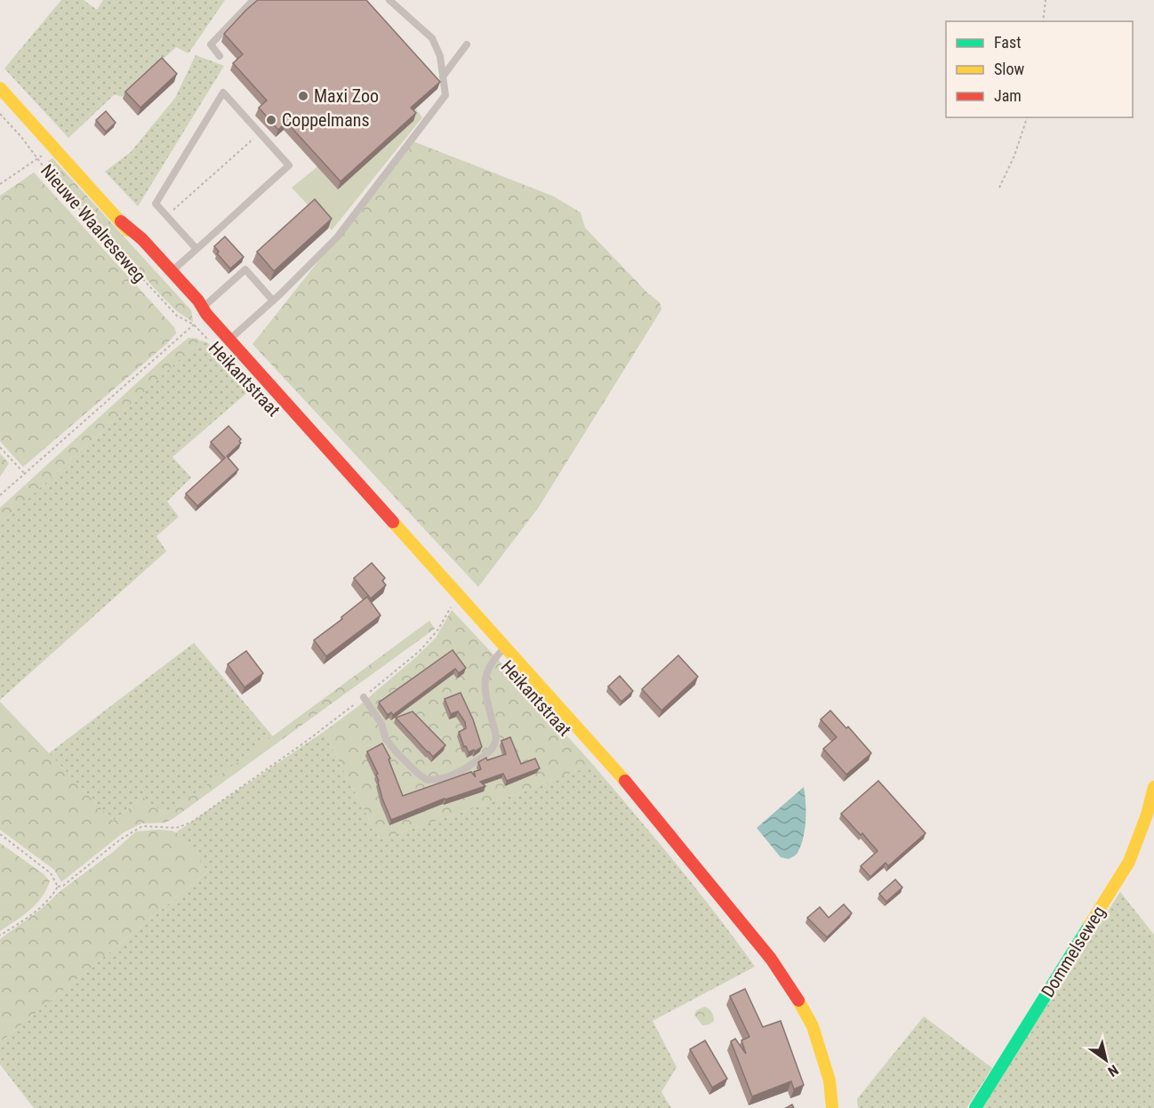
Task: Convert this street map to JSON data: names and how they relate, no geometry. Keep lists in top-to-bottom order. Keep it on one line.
{"streets":{"street":["Nieuwe Waalreseweg","Heikantstraat","Dommelseweg"]},"crossings":[["Nieuwe Waalreseweg","Heikantstraat"]],"places":["Maxi Zoo","Coppelmans"],"legend":["Fast","Slow","Jam"],"north":"bottom right"}
